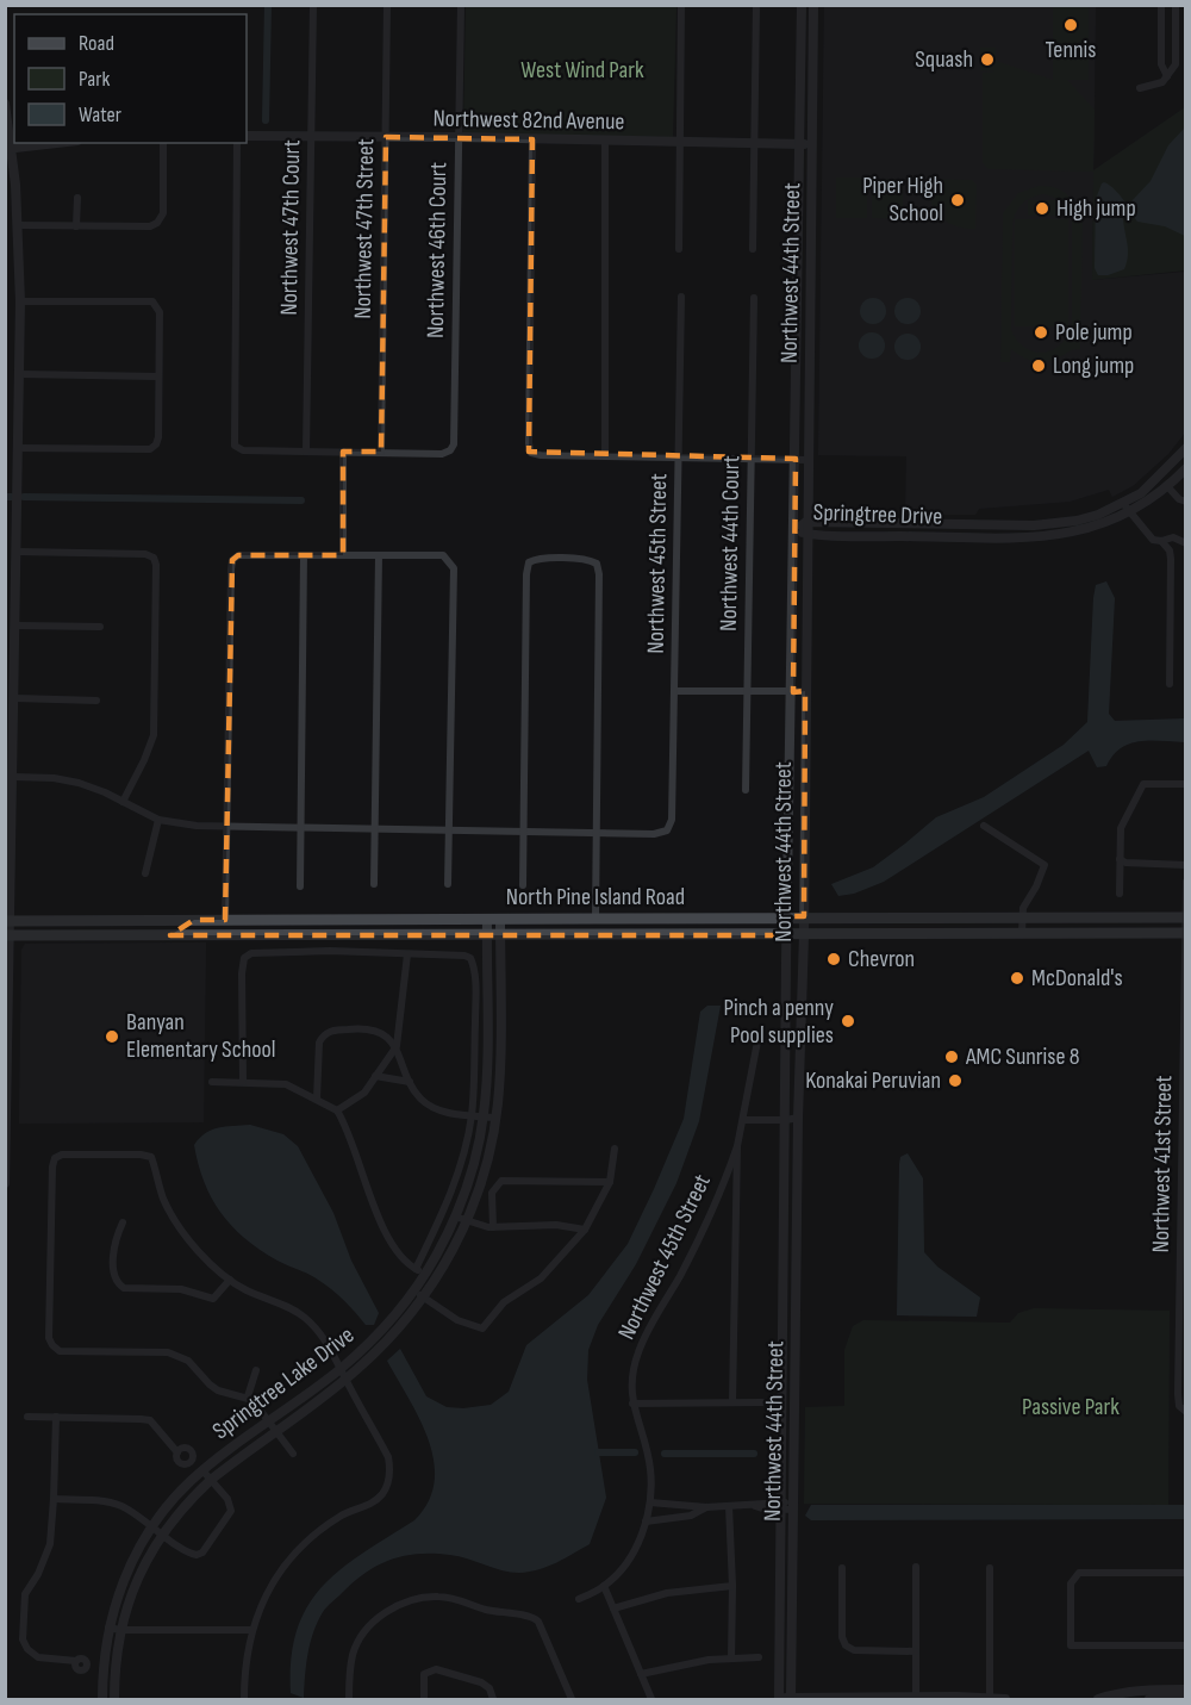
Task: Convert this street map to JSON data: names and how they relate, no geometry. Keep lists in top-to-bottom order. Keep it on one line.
{"streets":{"main road":["North Pine Island Road"],"street":["Northwest 82nd Avenue","Northwest 47th Court","Northwest 47th Street","Northwest 46th Court","Northwest 44th Street","Springtree Drive","Northwest 44th Court","Northwest 45th Street","Northwest 41st Street","Springtree Lake Drive"]},"crossings":[["Northwest 82nd Avenue","Northwest 47th Court"],["Northwest 82nd Avenue","Northwest 47th Street"],["Northwest 82nd Avenue","Northwest 46th Court"],["Northwest 82nd Avenue","Northwest 44th Street"],["Northwest 47th Street","Northwest 46th Court"],["Northwest 44th Street","Springtree Drive"],["Northwest 44th Street","North Pine Island Road"],["North Pine Island Road","Northwest 41st Street"],["North Pine Island Road","Springtree Lake Drive"]],"parks":["West Wind Park","Passive Park"],"places":["Tennis","Squash","Piper High School","High jump","Pole jump","Long jump","Chevron","McDonald's","Pinch a penny Pool supplies","Banyan Elementary School","AMC Sunrise 8","Konakai Peruvian"],"legend":["Road","Park","Water"]}
